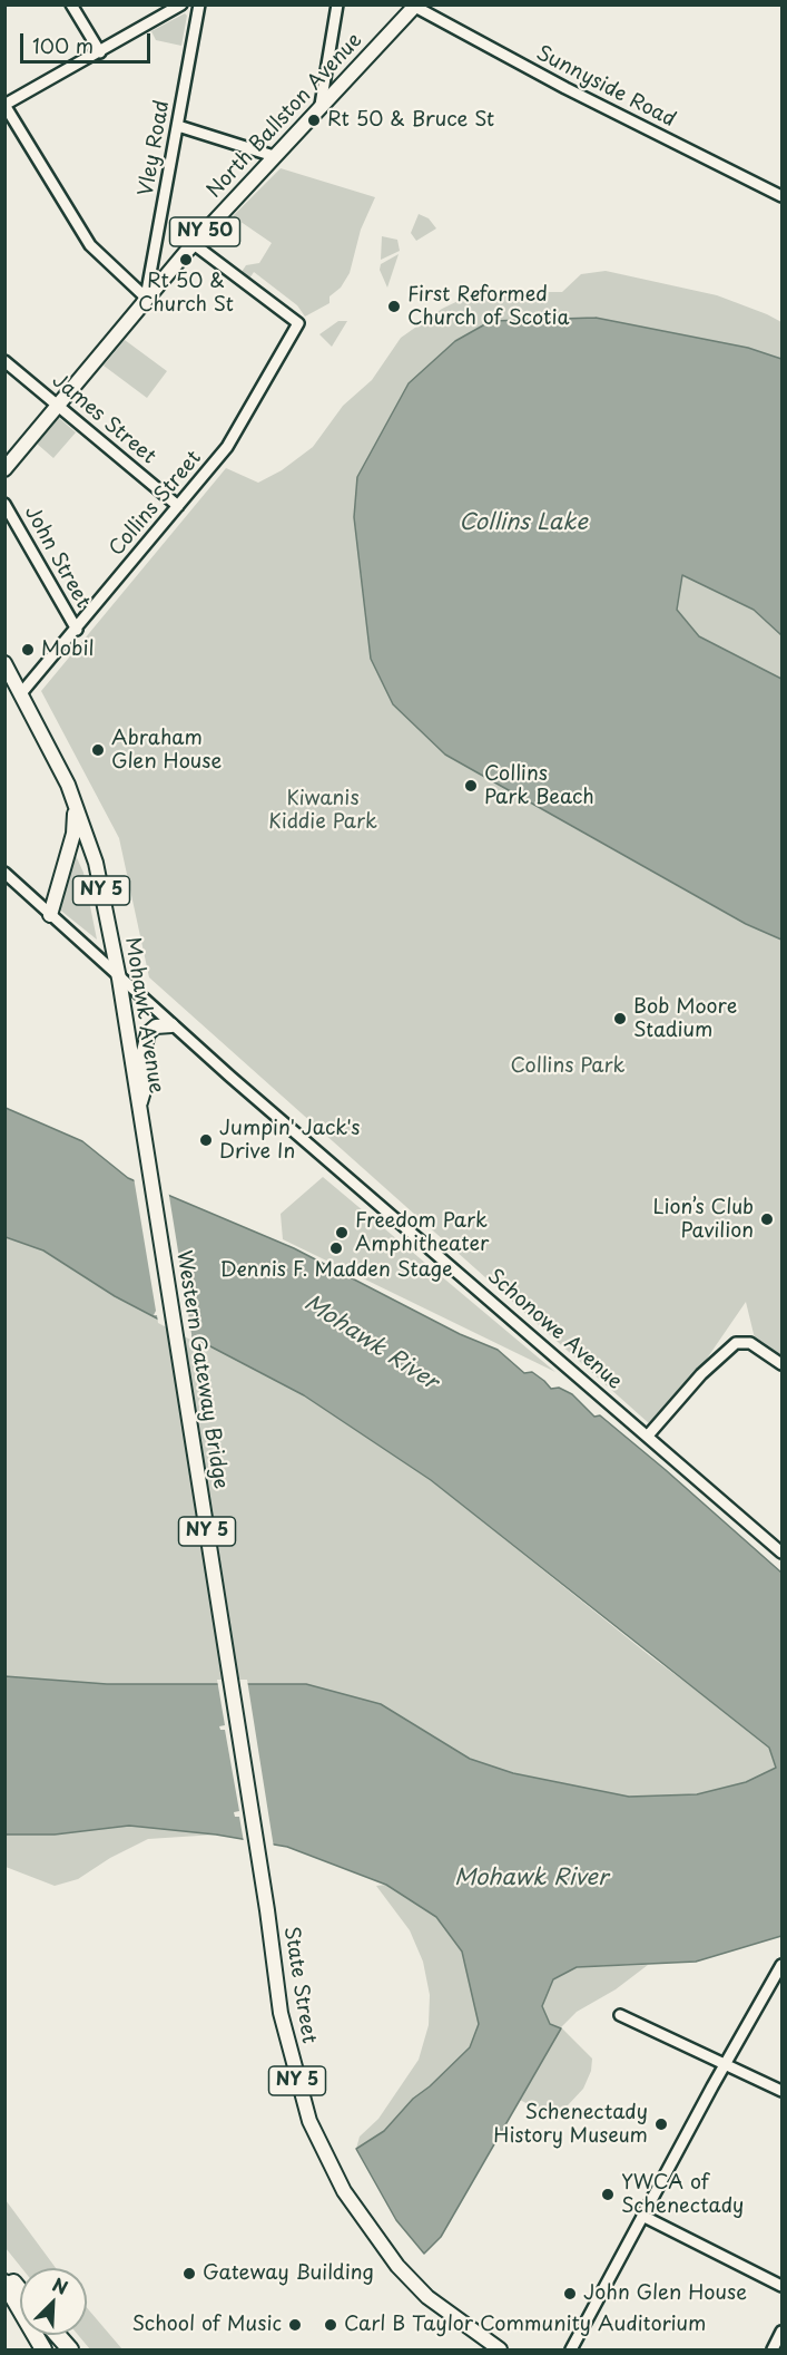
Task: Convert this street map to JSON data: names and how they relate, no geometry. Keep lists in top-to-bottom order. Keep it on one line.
{"streets":{"main road":["North Ballston Avenue","NY 50","NY 5","Mohawk Avenue","Western Gateway Bridge","State Street"],"street":["Sunnyside Road","Vley Road","James Street","Collins Street","John Street","Schonowe Avenue"]},"crossings":[["Sunnyside Road","North Ballston Avenue"],["North Ballston Avenue","Vley Road"],["North Ballston Avenue","James Street"],["North Ballston Avenue","Collins Street"],["James Street","Collins Street"],["Collins Street","John Street"],["Collins Street","Mohawk Avenue"],["Mohawk Avenue","Schonowe Avenue"],["Mohawk Avenue","Western Gateway Bridge"],["Western Gateway Bridge","State Street"]],"water":["Collins Lake","Mohawk River"],"parks":["Kiwanis Kiddie Park","Collins Park"],"places":["Rt 50 & Bruce St","Rt 50 & Church St","First Reformed Church of Scotia","Mobil","Abraham Glen House","Collins Park Beach","Bob Moore Stadium","Jumpin' Jack's Drive In","Lion’s Club Pavilion","Freedom Park Amphitheater","Dennis F. Madden Stage","Schenectady History Museum","YWCA of Schenectady","Gateway Building","John Glen House","School of Music","Carl B Taylor Community Auditorium"],"scale_bar":"100 m","north":"top right"}
